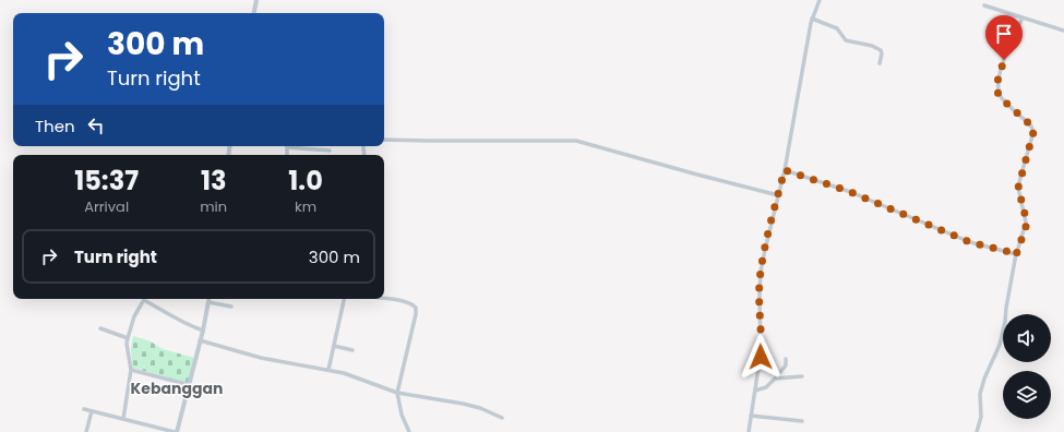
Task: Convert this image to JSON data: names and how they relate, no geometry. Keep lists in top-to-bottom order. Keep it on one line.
{"districts":["Kebanggan"],"page":{"turn":["300 m","Turn right"],"then":"Then","eta":["15:37","Arrival","13","min","1.0","km"],"list":[{"name":"Turn right","value":"300 m"}]}}
